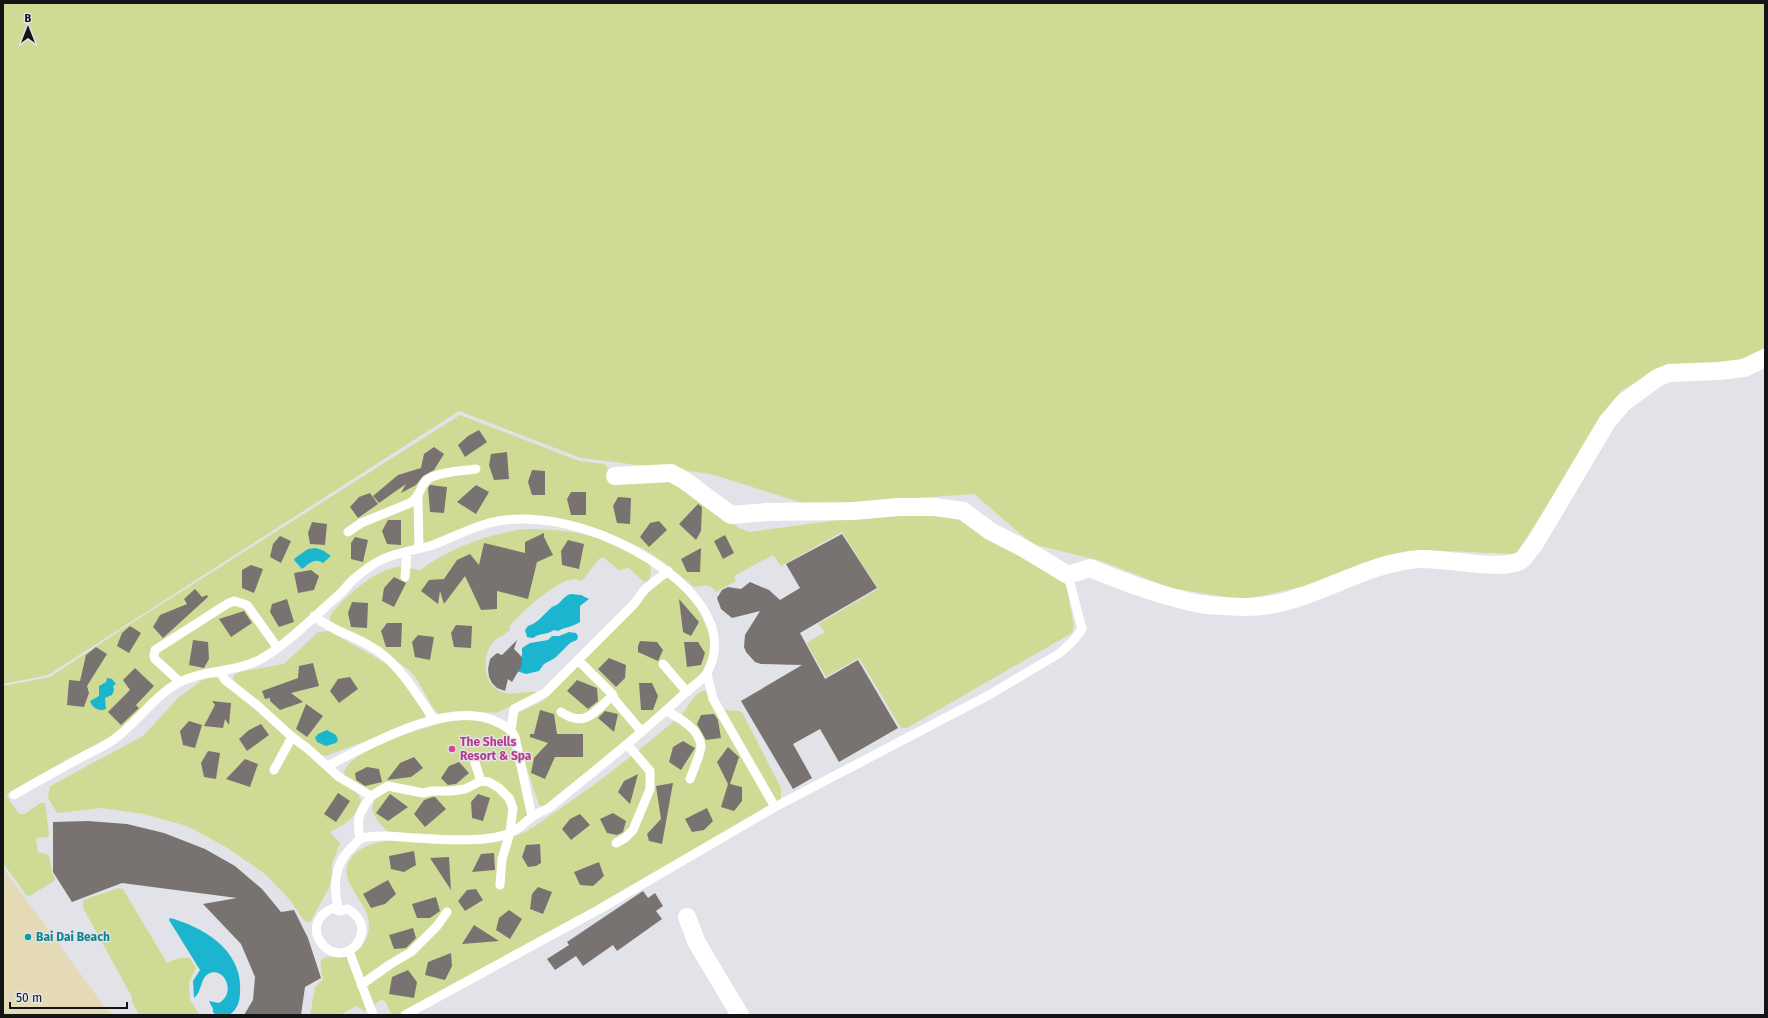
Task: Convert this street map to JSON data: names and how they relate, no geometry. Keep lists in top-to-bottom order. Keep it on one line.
{"places":["The Shells Resort & Spa","Bai Dai Beach"],"scale_bar":"50 m","north":"top"}
